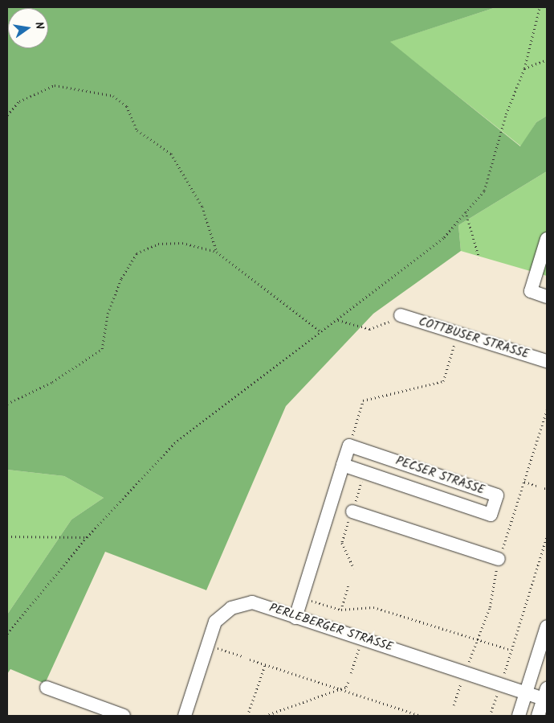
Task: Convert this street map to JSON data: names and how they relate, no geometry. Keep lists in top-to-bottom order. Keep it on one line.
{"streets":{"street":["COTTBUSER STRASSE","PECSER STRASSE","PERLEBERGER STRASSE"]},"north":"right"}
